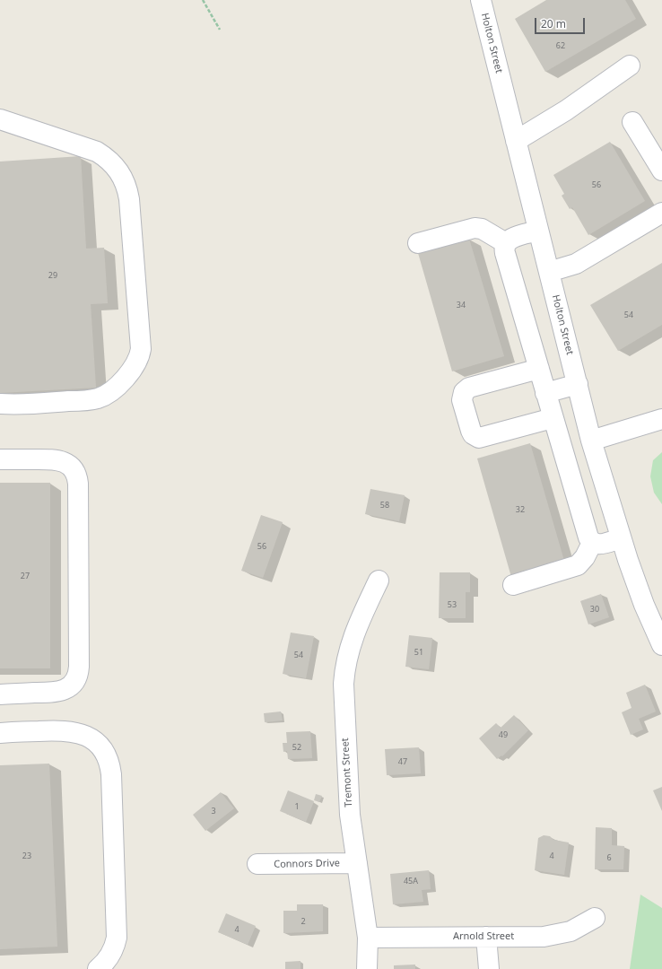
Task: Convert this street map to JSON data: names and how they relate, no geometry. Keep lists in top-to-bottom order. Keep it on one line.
{"streets":{"street":["Holton Street","Tremont Street","Connors Drive","Arnold Street"]},"crossings":[["Tremont Street","Connors Drive"],["Tremont Street","Arnold Street"]],"house_numbers":["62","56","29","34","54","58","32","56","27","53","30","51","54","49","52","47","1","3","23","4","6","45A","2","4"],"scale_bar":"20 m"}
